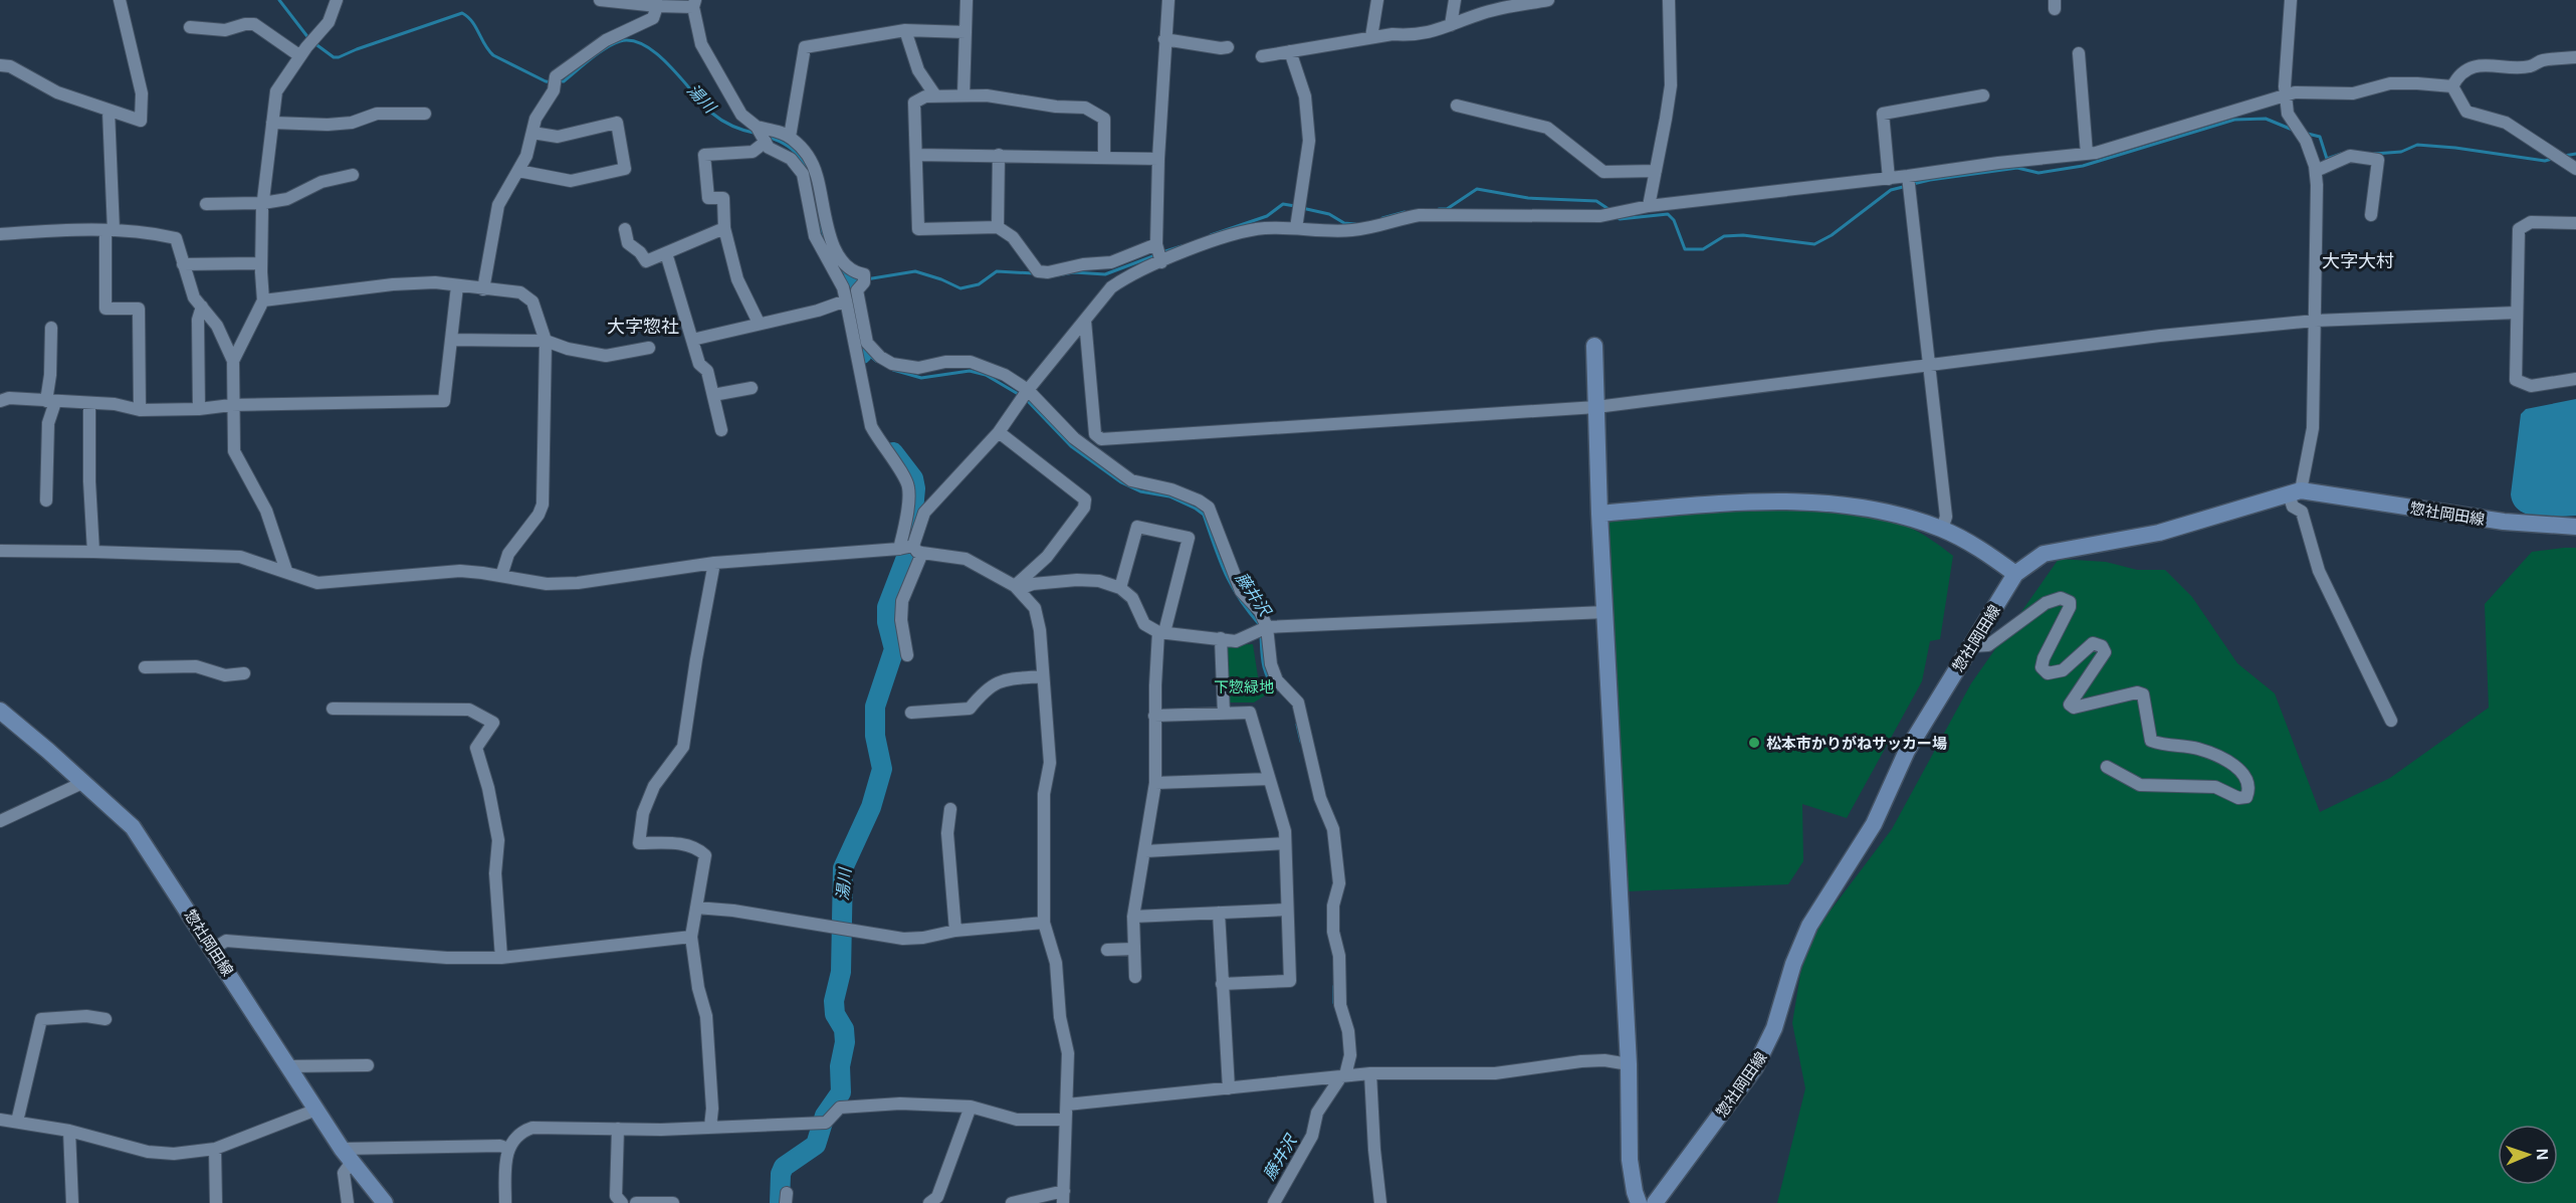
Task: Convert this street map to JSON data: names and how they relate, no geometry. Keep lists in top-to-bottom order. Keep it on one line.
{"streets":{"main road":["惣社岡田線"]},"districts":["大字大村","大字惣社"],"water":["湯川","藤井沢"],"parks":["下惣緑地"],"places":["松本市かりがねサッカー場"],"north":"right"}
